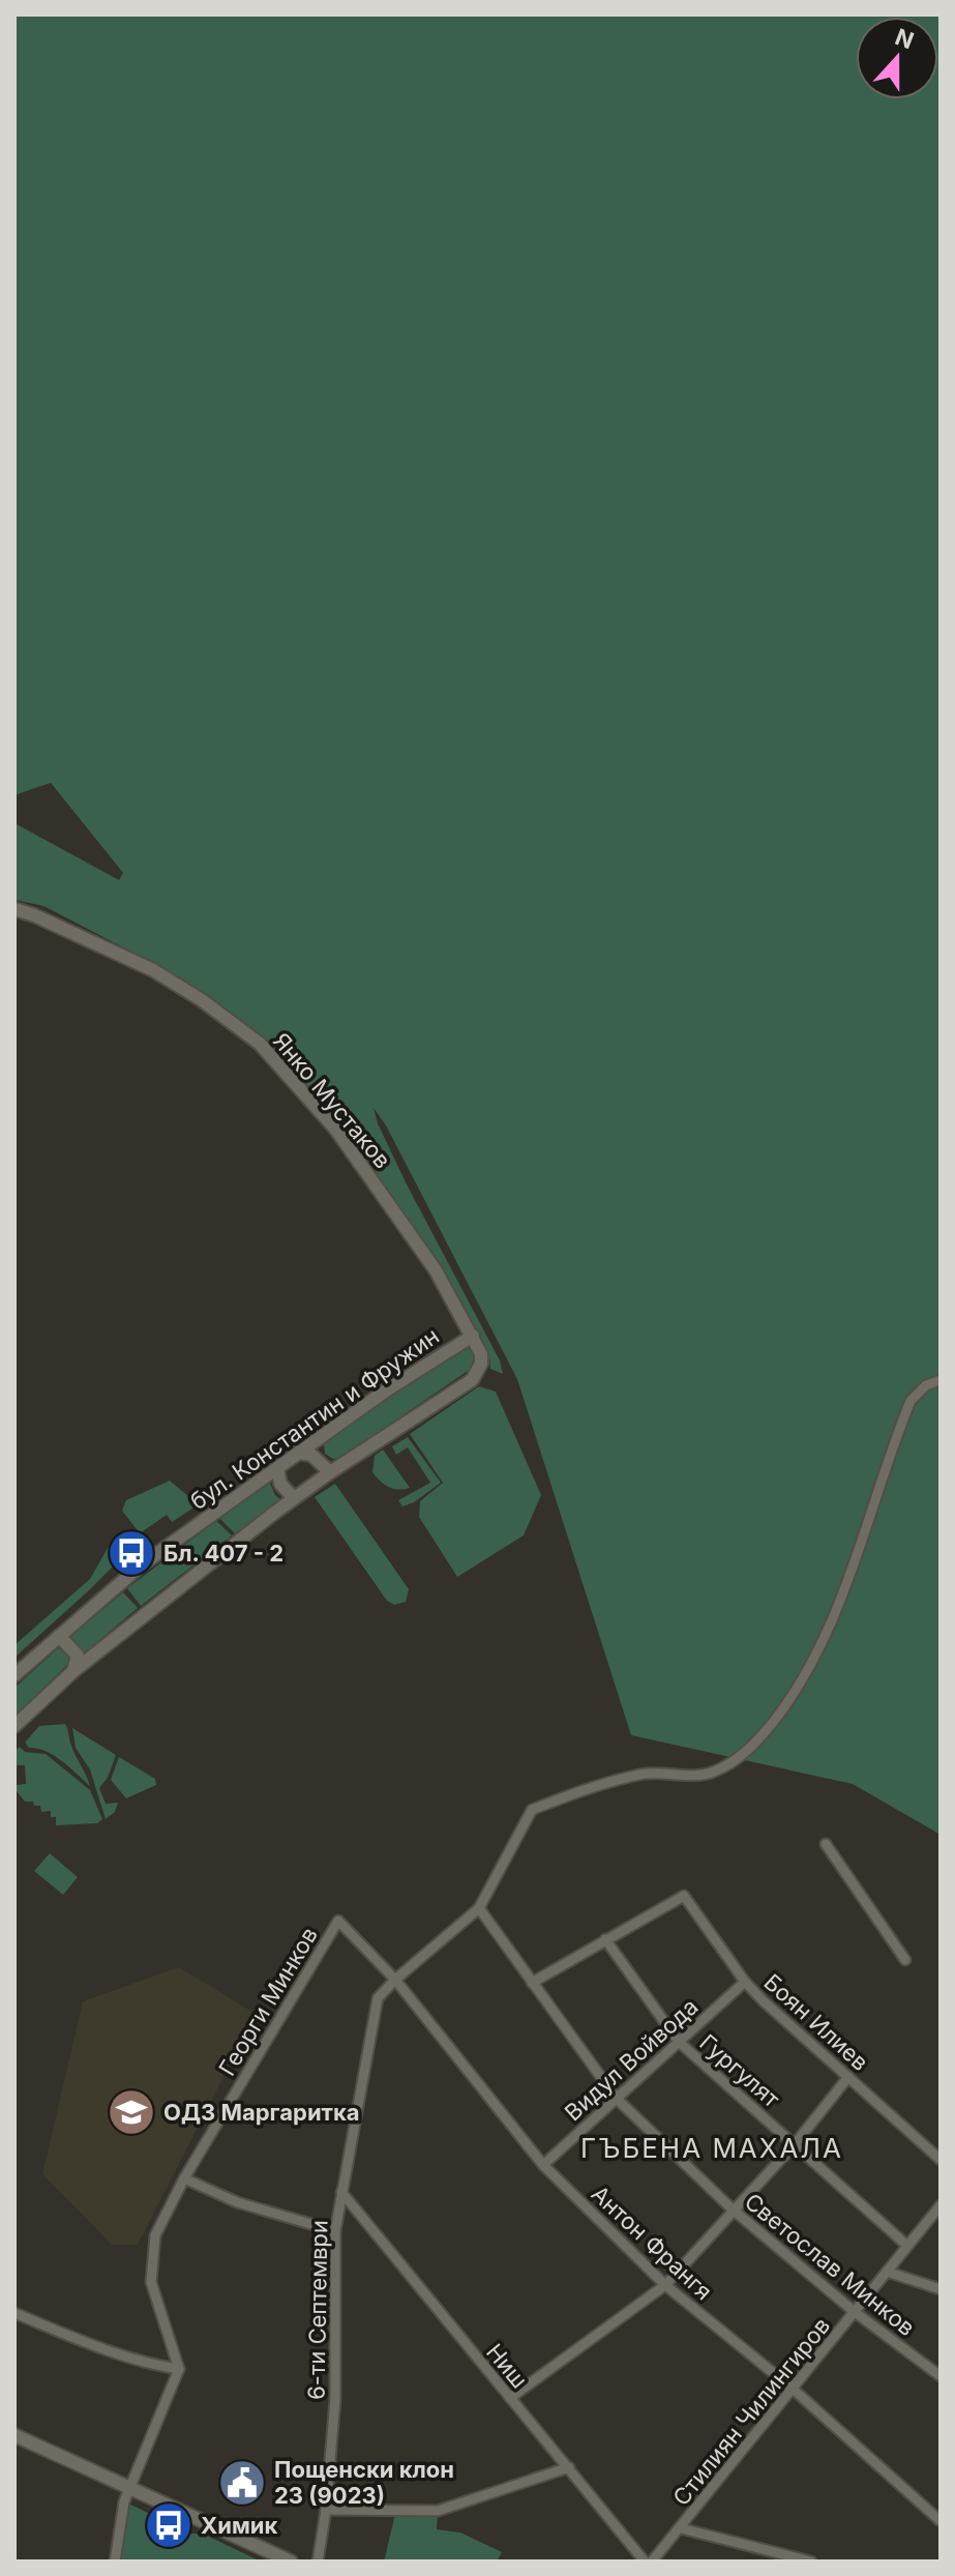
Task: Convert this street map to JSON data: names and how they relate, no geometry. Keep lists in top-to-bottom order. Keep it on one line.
{"streets":{"street":["Янко Мустаков","бул. Константин и Фружин","Георги Минков","Боян Илиев","Видул Войвода","Гургулят","Антон Франгя","Светослав Минков","6-ти Септември","Ниш","Стилиян Чилингиров"]},"crossings":[["Янко Мустаков","бул. Константин и Фружин"],["Георги Минков","Антон Франгя"],["Боян Илиев","Видул Войвода"],["Боян Илиев","Гургулят"],["Видул Войвода","Гургулят"],["Видул Войвода","Антон Франгя"],["Видул Войвода","Светослав Минков"],["Гургулят","Стилиян Чилингиров"],["Антон Франгя","6-ти Септември"],["Антон Франгя","Стилиян Чилингиров"],["Светослав Минков","6-ти Септември"],["Светослав Минков","Стилиян Чилингиров"],["6-ти Септември","Ниш"]],"districts":["ГЪБЕНА МАХАЛА"],"places":{"bus stop":["Бл. 407 - 2","Химик"],"school or university":["ОДЗ Маргаритка"],"public building":["Пощенски клон 23 (9023)"]},"north":"top"}
